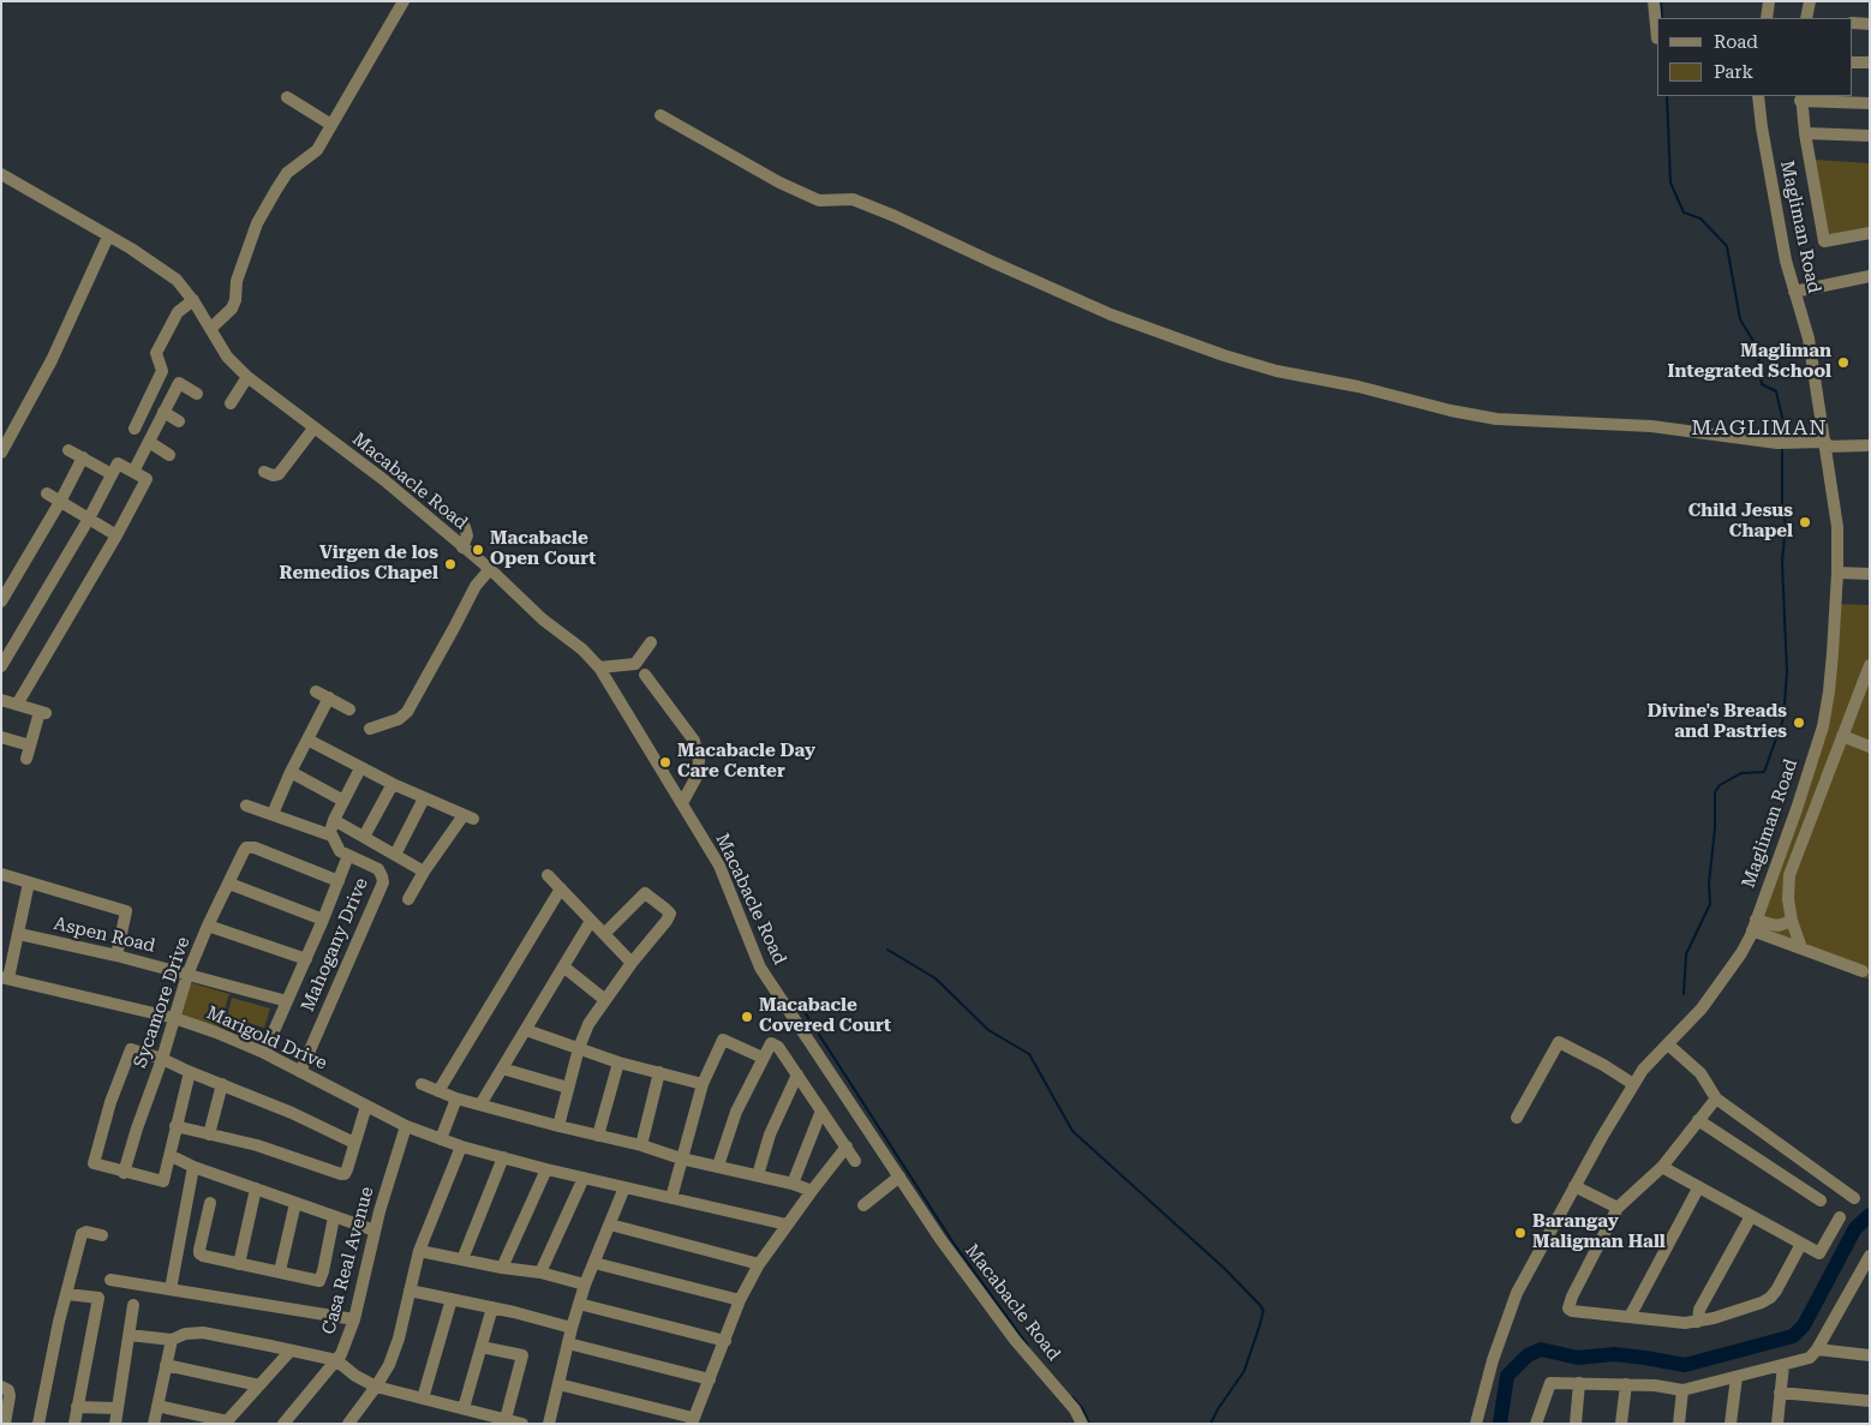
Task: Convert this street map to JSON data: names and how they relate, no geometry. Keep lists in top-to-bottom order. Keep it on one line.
{"streets":{"street":["Magliman Road","Macabacle Road","Aspen Road","Mahogany Drive","Sycamore Drive","Marigold Drive","Casa Real Avenue"]},"crossings":[["Aspen Road","Mahogany Drive"],["Aspen Road","Sycamore Drive"],["Mahogany Drive","Sycamore Drive"],["Mahogany Drive","Marigold Drive"],["Sycamore Drive","Marigold Drive"],["Marigold Drive","Casa Real Avenue"]],"districts":["MAGLIMAN"],"places":["Magliman Integrated School","Child Jesus Chapel","Macabacle Open Court","Virgen de los Remedios Chapel","Divine's Breads and Pastries","Macabacle Day Care Center","Macabacle Covered Court","Barangay Maligman Hall"],"legend":["Road","Park"]}
